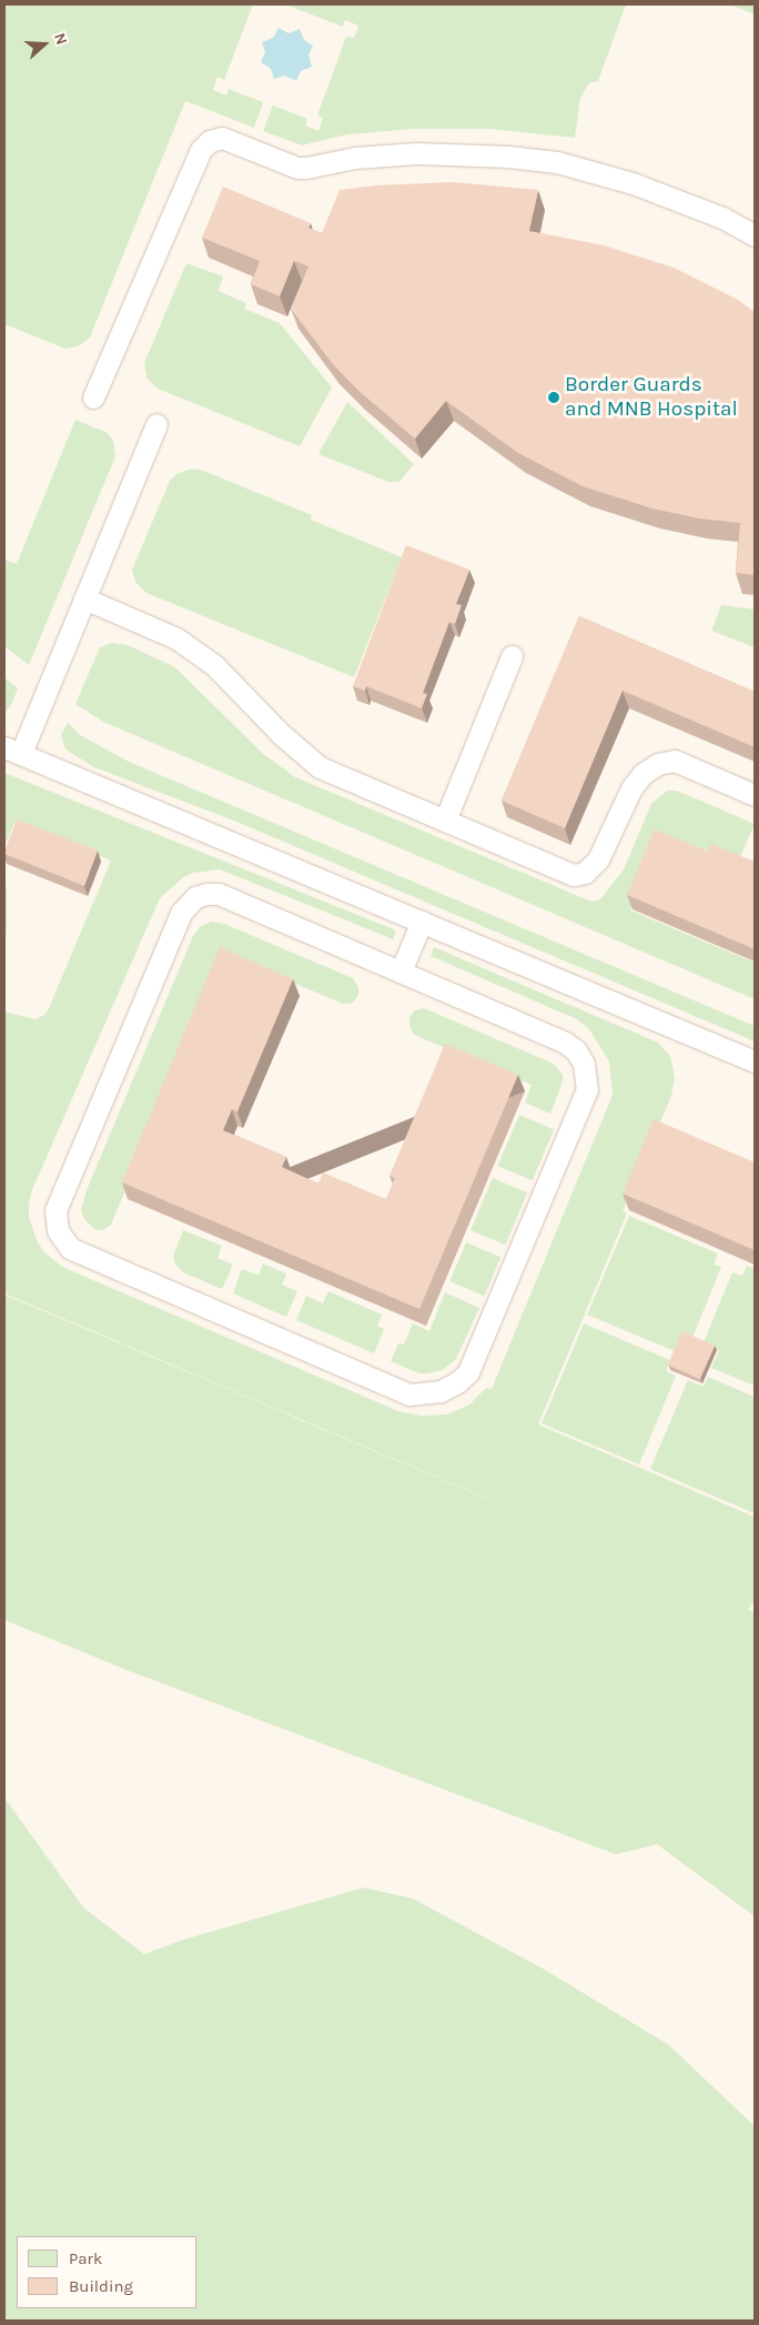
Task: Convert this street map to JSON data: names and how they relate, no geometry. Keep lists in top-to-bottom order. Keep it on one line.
{"places":["Border Guards and MNB Hospital"],"legend":["Park","Building"],"north":"right"}
